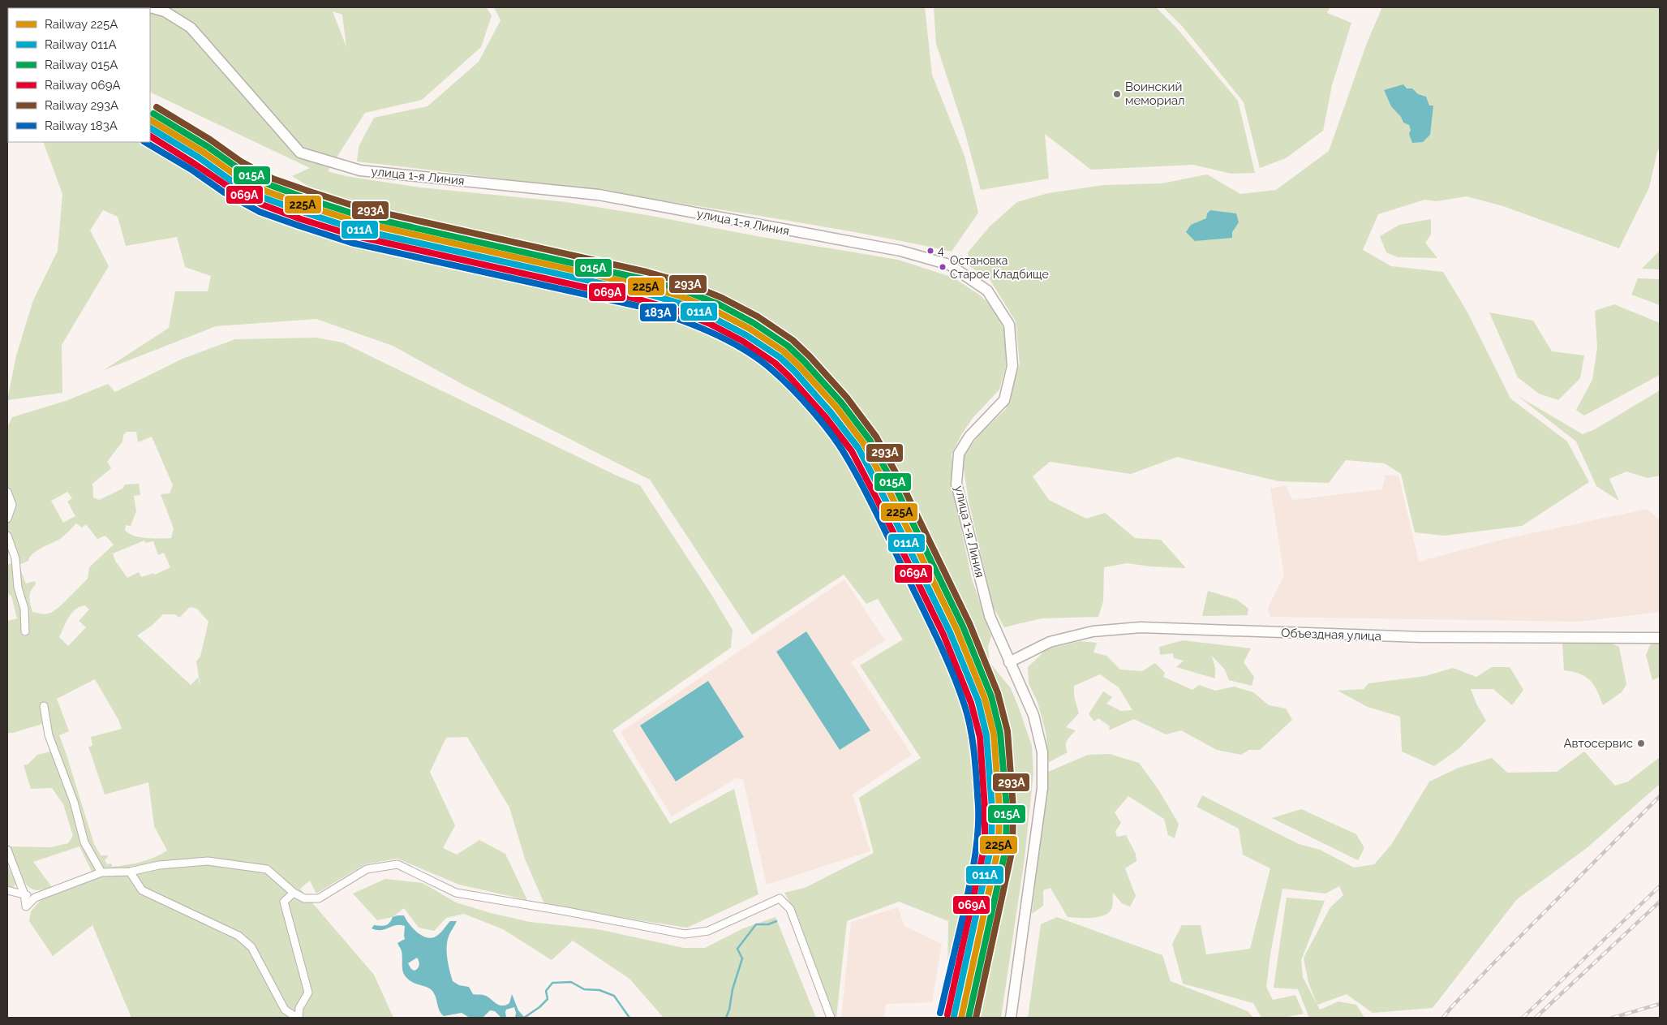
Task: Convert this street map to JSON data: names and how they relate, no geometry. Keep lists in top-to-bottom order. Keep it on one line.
{"streets":{"street":["улица 1-я Линия","Объездная улица"]},"crossings":[["улица 1-я Линия","Объездная улица"]],"places":["Воинский мемориал","4","Остановка Старое Кладбище","Автосервис"],"lines":["rail line 293А","rail line 015А","rail line 225А","rail line 011А","rail line 069А","rail line 183А"],"legend":["Railway 225А","Railway 011А","Railway 015А","Railway 069А","Railway 293А","Railway 183А"]}
